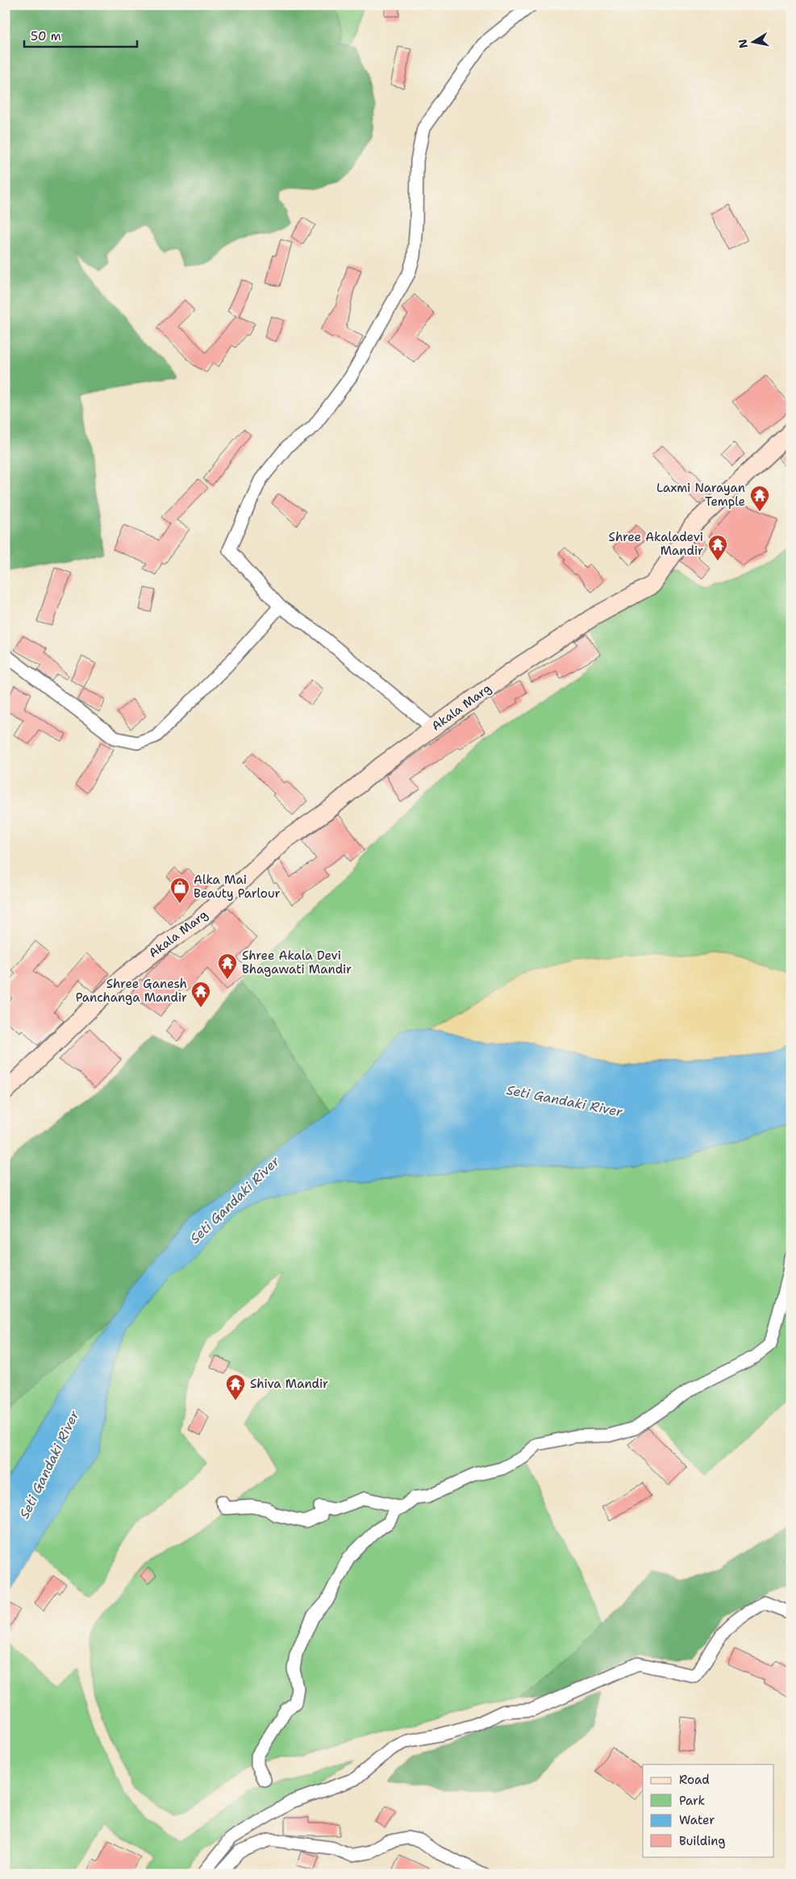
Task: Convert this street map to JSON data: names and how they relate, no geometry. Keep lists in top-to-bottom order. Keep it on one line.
{"streets":{"main road":["Akala Marg"]},"water":["Seti Gandaki River"],"places":{"temple":["Laxmi Narayan Temple","Shree Akaladevi Mandir","Shree Akala Devi Bhagawati Mandir","Shree Ganesh Panchanga Mandir","Shiva Mandir"],"shop":["Alka Mai Beauty Parlour"]},"legend":["Road","Park","Water","Building"],"scale_bar":"50 m","north":"left"}
